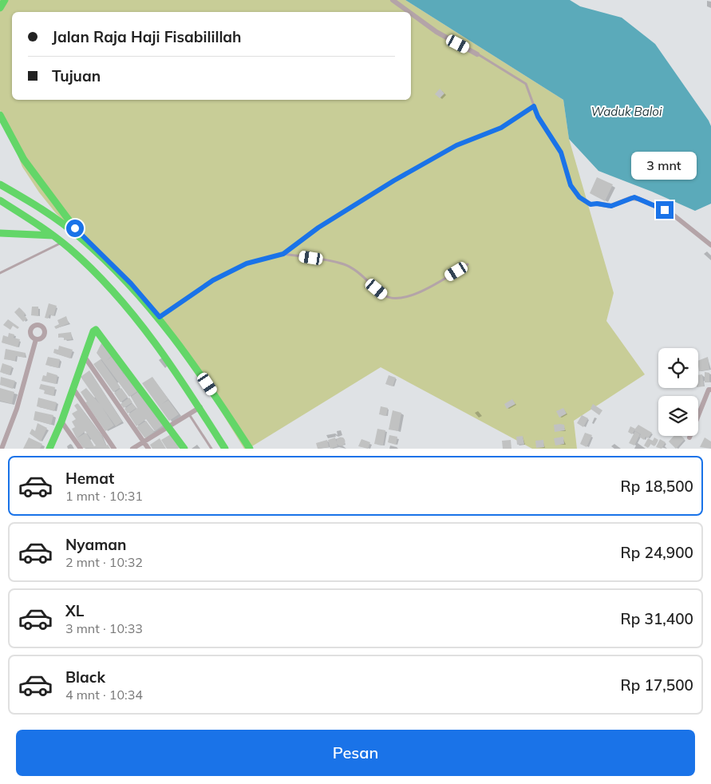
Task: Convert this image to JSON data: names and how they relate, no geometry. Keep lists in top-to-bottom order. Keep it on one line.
{"water":["Waduk Baloi"],"page":{"banner":["Jalan Raja Haji Fisabilillah","Tujuan"],"bubble":"3 mnt","list":[{"name":"Hemat","note":"1 mnt · 10:31","value":"Rp 18,500"},{"name":"Nyaman","note":"2 mnt · 10:32","value":"Rp 24,900"},{"name":"XL","note":"3 mnt · 10:33","value":"Rp 31,400"},{"name":"Black","note":"4 mnt · 10:34","value":"Rp 17,500"}],"buttons":"Pesan"}}
